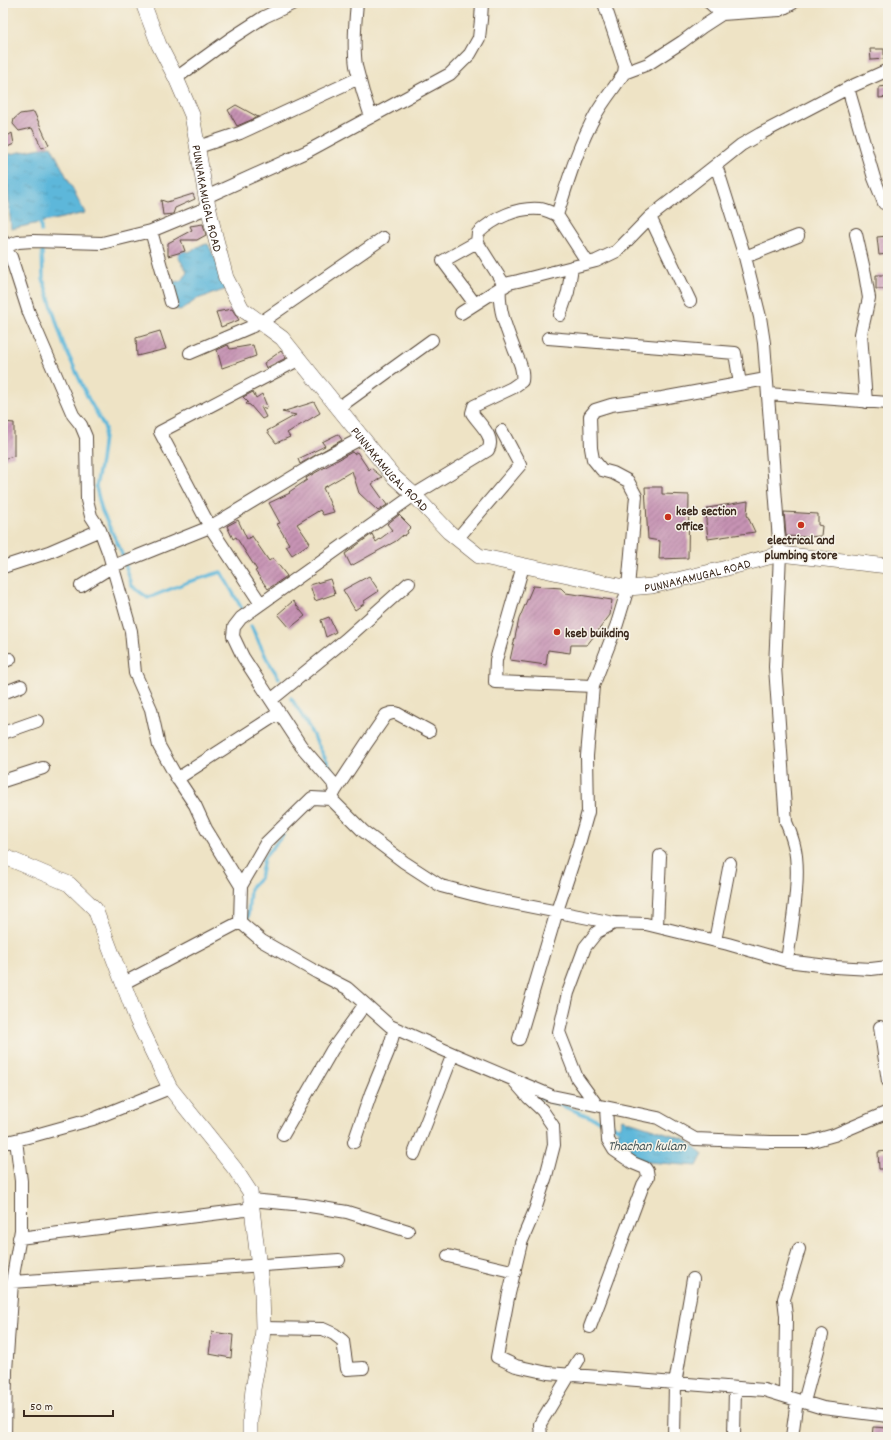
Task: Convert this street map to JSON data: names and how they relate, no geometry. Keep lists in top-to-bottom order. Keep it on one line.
{"streets":{"street":["PUNNAKAMUGAL ROAD"]},"water":["Thachan kulam"],"places":["kseb section office","electrical and plumbing store","kseb buikding"],"scale_bar":"50 m"}
